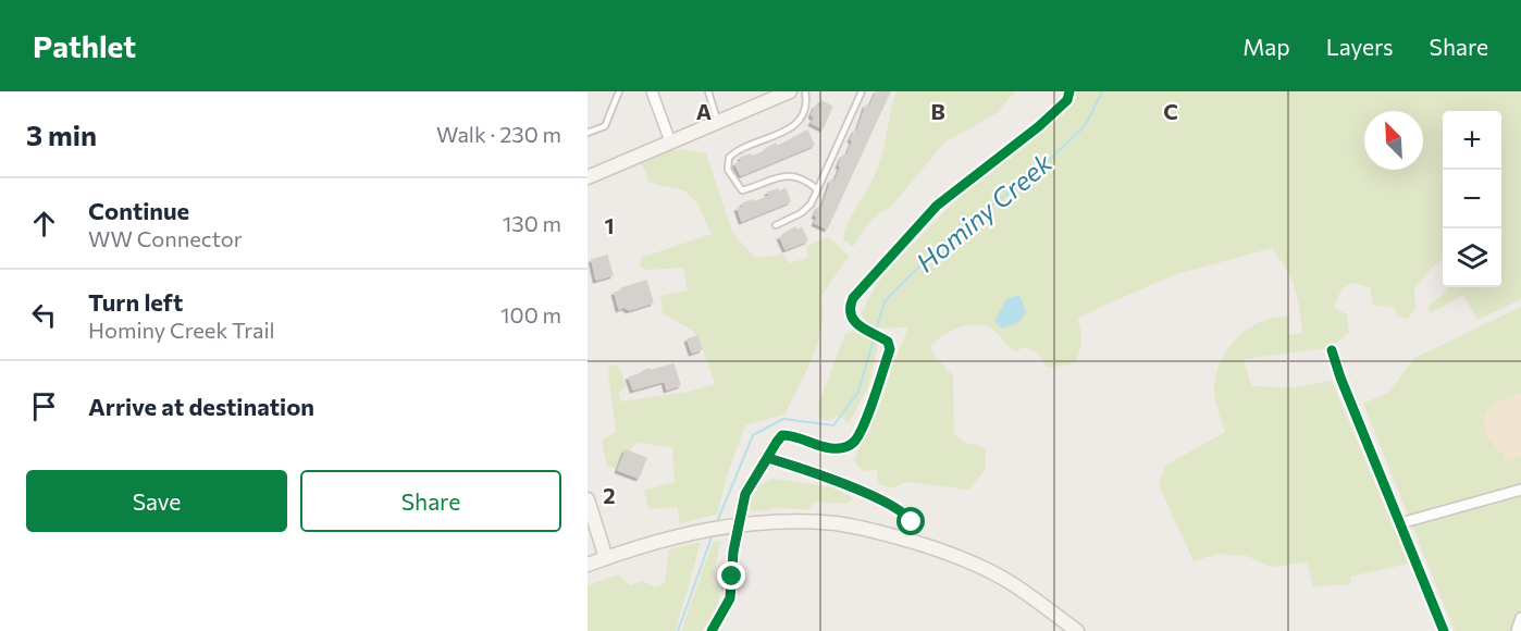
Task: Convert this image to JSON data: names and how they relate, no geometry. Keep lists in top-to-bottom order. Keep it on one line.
{"water":["Hominy Creek"],"north":"top left","page":{"header":"Pathlet","nav":["Map","Layers","Share"],"heading":["3 min","Walk · 230 m"],"map_buttons":["+","−"],"list":[["Continue","WW Connector","130 m"],["Turn left","Hominy Creek Trail","100 m"],"Arrive at destination"],"buttons":["Save","Share"]},"grid":{"columns":["A","B","C"],"rows":["1","2"]}}
